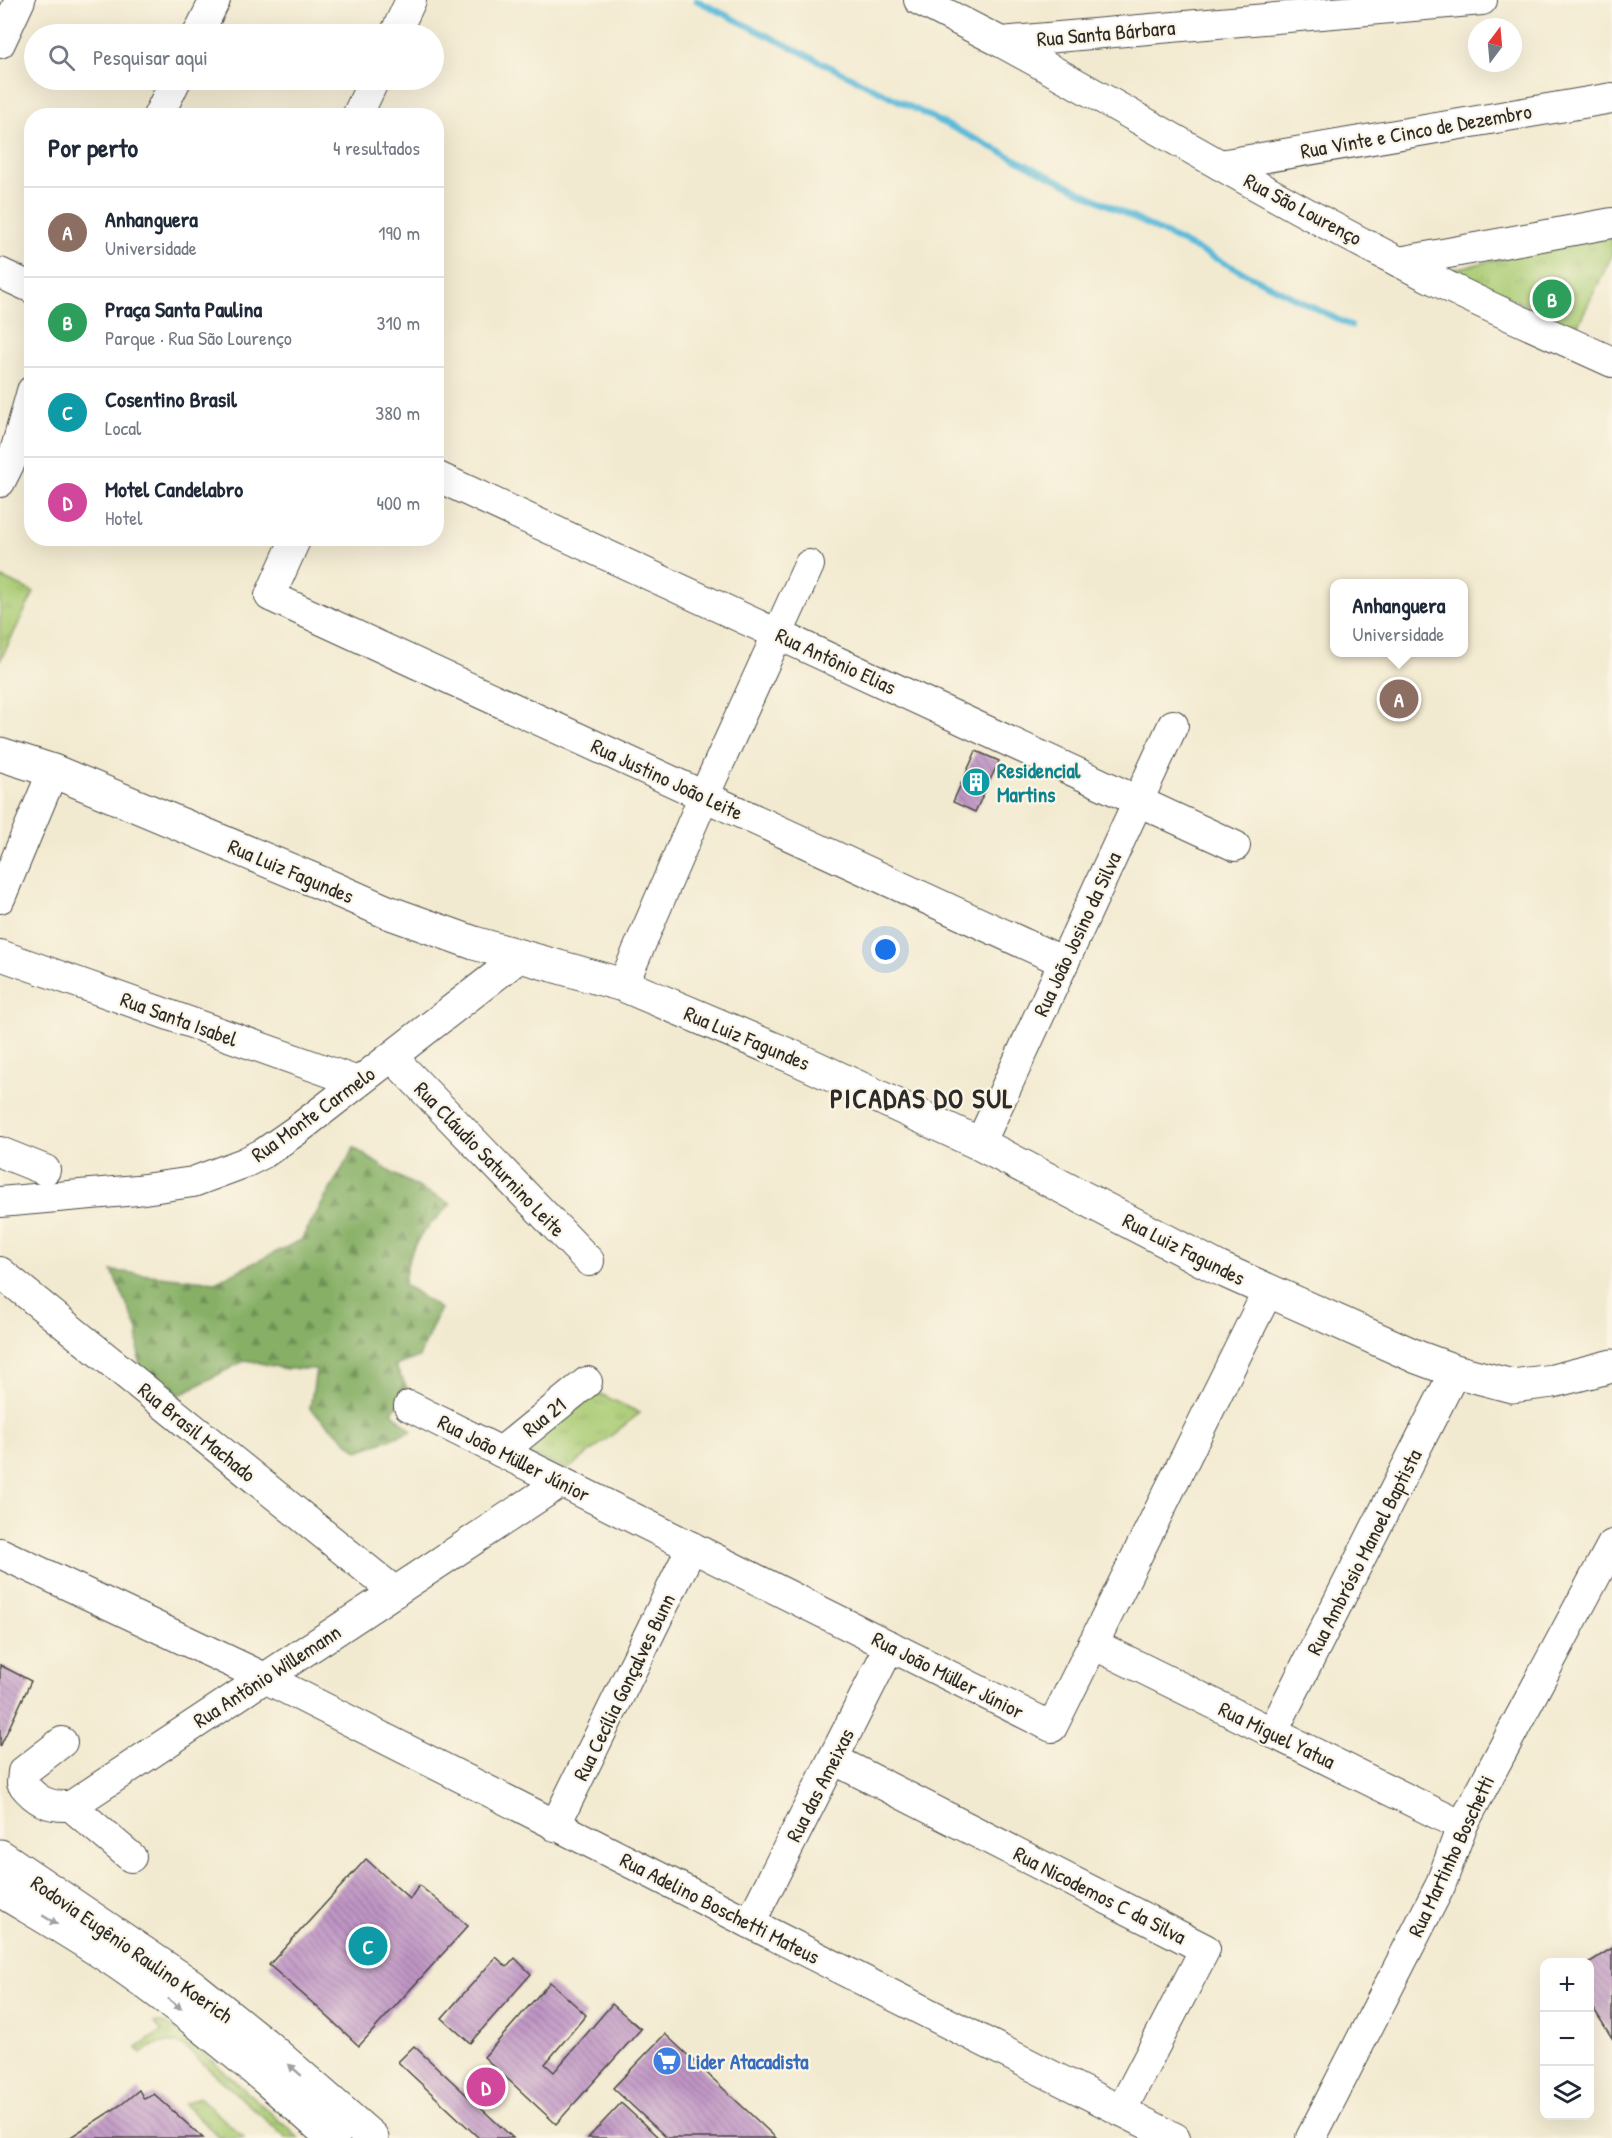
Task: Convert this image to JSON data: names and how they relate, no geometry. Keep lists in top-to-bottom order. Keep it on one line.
{"streets":{"main road":["Rua Luiz Fagundes","Rodovia Eugênio Raulino Koerich"],"street":["Rua Santa Bárbara","Rua Vinte e Cinco de Dezembro","Rua São Lourenço","Rua Antônio Elias","Rua Justino João Leite","Rua João Josino da Silva","Rua Santa Isabel","Rua Monte Carmelo","Rua Cláudio Saturnino Leite","Rua 21","Rua Brasil Machado","Rua João Müller Júnior","Rua Ambrósio Manoel Baptista","Rua Antônio Willemann","Rua Cecília Gonçalves Bunn","Rua Miguel Yatua","Rua das Ameixas","Rua Martinho Boschetti","Rua Nicodemos C da Silva","Rua Adelino Boschetti Mateus"]},"crossings":[["Rua Santa Bárbara","Rua São Lourenço"],["Rua Vinte e Cinco de Dezembro","Rua São Lourenço"],["Rua Antônio Elias","Rua João Josino da Silva"],["Rua Justino João Leite","Rua João Josino da Silva"],["Rua Luiz Fagundes","Rua João Josino da Silva"],["Rua Luiz Fagundes","Rua Monte Carmelo"],["Rua Luiz Fagundes","Rua João Müller Júnior"],["Rua Luiz Fagundes","Rua Ambrósio Manoel Baptista"],["Rua Santa Isabel","Rua Monte Carmelo"],["Rua Monte Carmelo","Rua Cláudio Saturnino Leite"],["Rua 21","Rua João Müller Júnior"],["Rua Brasil Machado","Rua Antônio Willemann"],["Rua João Müller Júnior","Rua Antônio Willemann"],["Rua João Müller Júnior","Rua Cecília Gonçalves Bunn"],["Rua João Müller Júnior","Rua Miguel Yatua"],["Rua João Müller Júnior","Rua das Ameixas"],["Rua Ambrósio Manoel Baptista","Rua Miguel Yatua"],["Rua Antônio Willemann","Rua Adelino Boschetti Mateus"],["Rua Cecília Gonçalves Bunn","Rua Adelino Boschetti Mateus"],["Rua Miguel Yatua","Rua Martinho Boschetti"],["Rua das Ameixas","Rua Nicodemos C da Silva"],["Rua das Ameixas","Rua Adelino Boschetti Mateus"],["Rua Nicodemos C da Silva","Rua Adelino Boschetti Mateus"]],"districts":["PICADAS DO SUL"],"places":{"building":["Residencial Martins"],"supermarket":["Lider Atacadista"]},"north":"top","page":{"search":"Pesquisar aqui","heading":["Por perto","4 resultados"],"list":[{"mark":"A","name":"Anhanguera","note":"Universidade","value":"190 m"},{"mark":"B","name":"Praça Santa Paulina","note":"Parque · Rua São Lourenço","value":"310 m"},{"mark":"C","name":"Cosentino Brasil","note":"Local","value":"380 m"},{"mark":"D","name":"Motel Candelabro","note":"Hotel","value":"400 m"}],"pins":["B","A","C","D"],"popup":["Anhanguera","Universidade"],"map_buttons":["+","−"]}}
